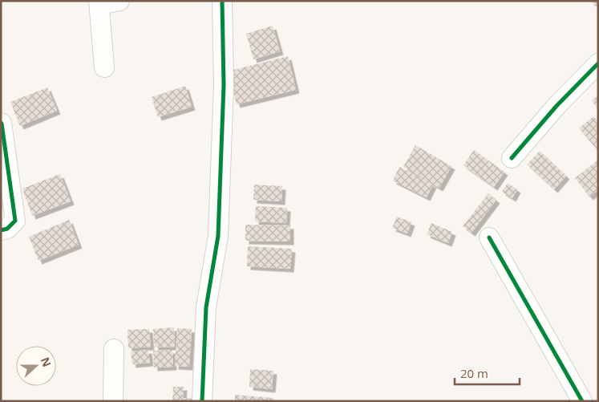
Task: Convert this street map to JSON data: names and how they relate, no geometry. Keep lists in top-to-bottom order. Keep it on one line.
{"scale_bar":"20 m","north":"right"}
